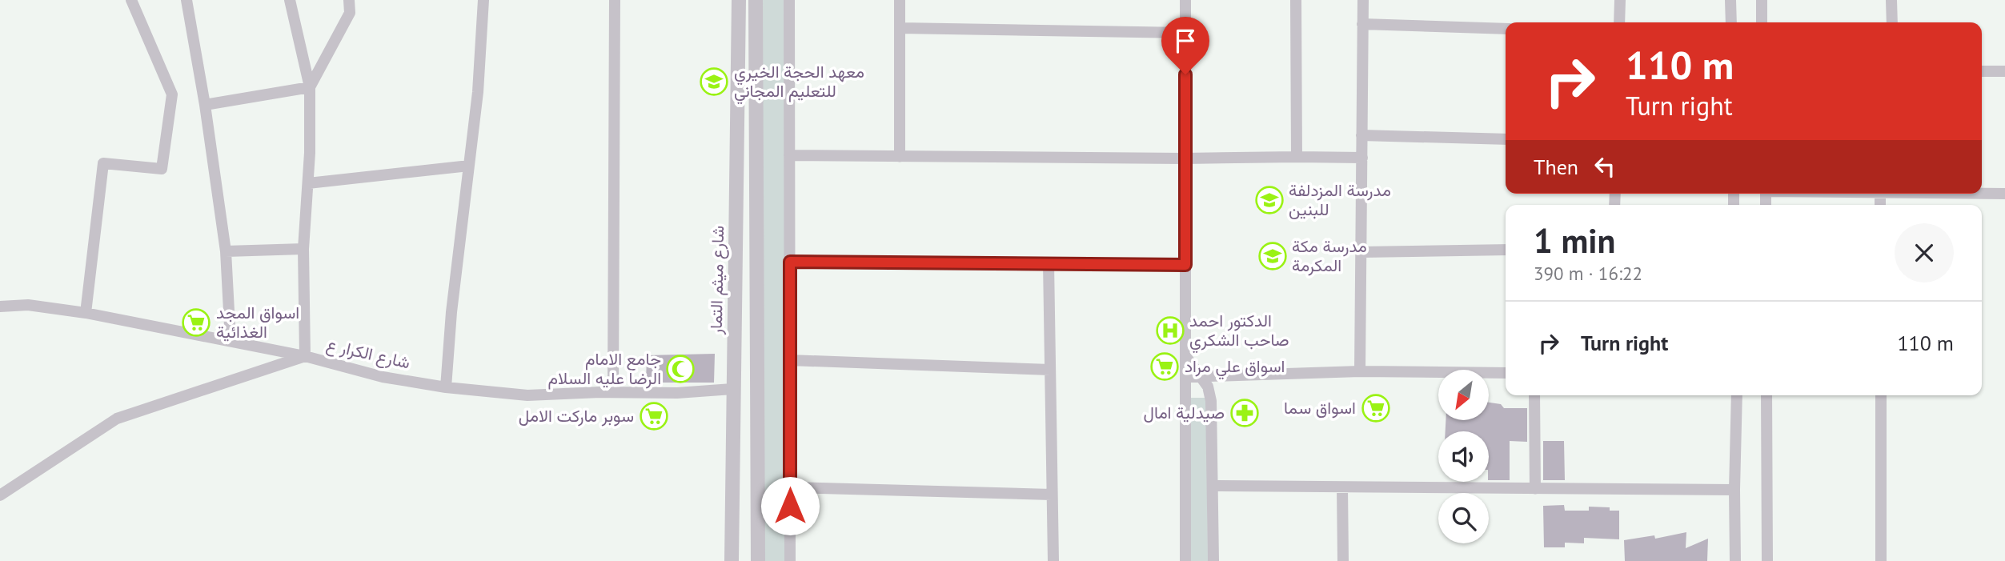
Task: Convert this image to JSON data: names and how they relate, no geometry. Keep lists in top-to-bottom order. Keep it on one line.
{"streets":{"street":["شارع ميثم التمار","شارع الكرار ع"]},"crossings":[["شارع ميثم التمار","شارع الكرار ع"]],"places":{"school or university":["معهد الحجة الخيري للتعليم المجاني","مدرسة المزدلفة للبنين","مدرسة مكة المكرمة"],"supermarket":["اسواق المجد الغذائية","اسواق علي مراد","اسواق سما","سوبر ماركت الامل"],"hospital":["الدكتور احمد صاحب الشكري"],"mosque":["جامع الامام الرضا عليه السلام"],"pharmacy":["صيدلية امال"]},"north":"bottom left","page":{"turn":["110 m","Turn right"],"then":"Then","heading":["1 min","390 m · 16:22"],"list":[{"name":"Turn right","value":"110 m"}]}}
